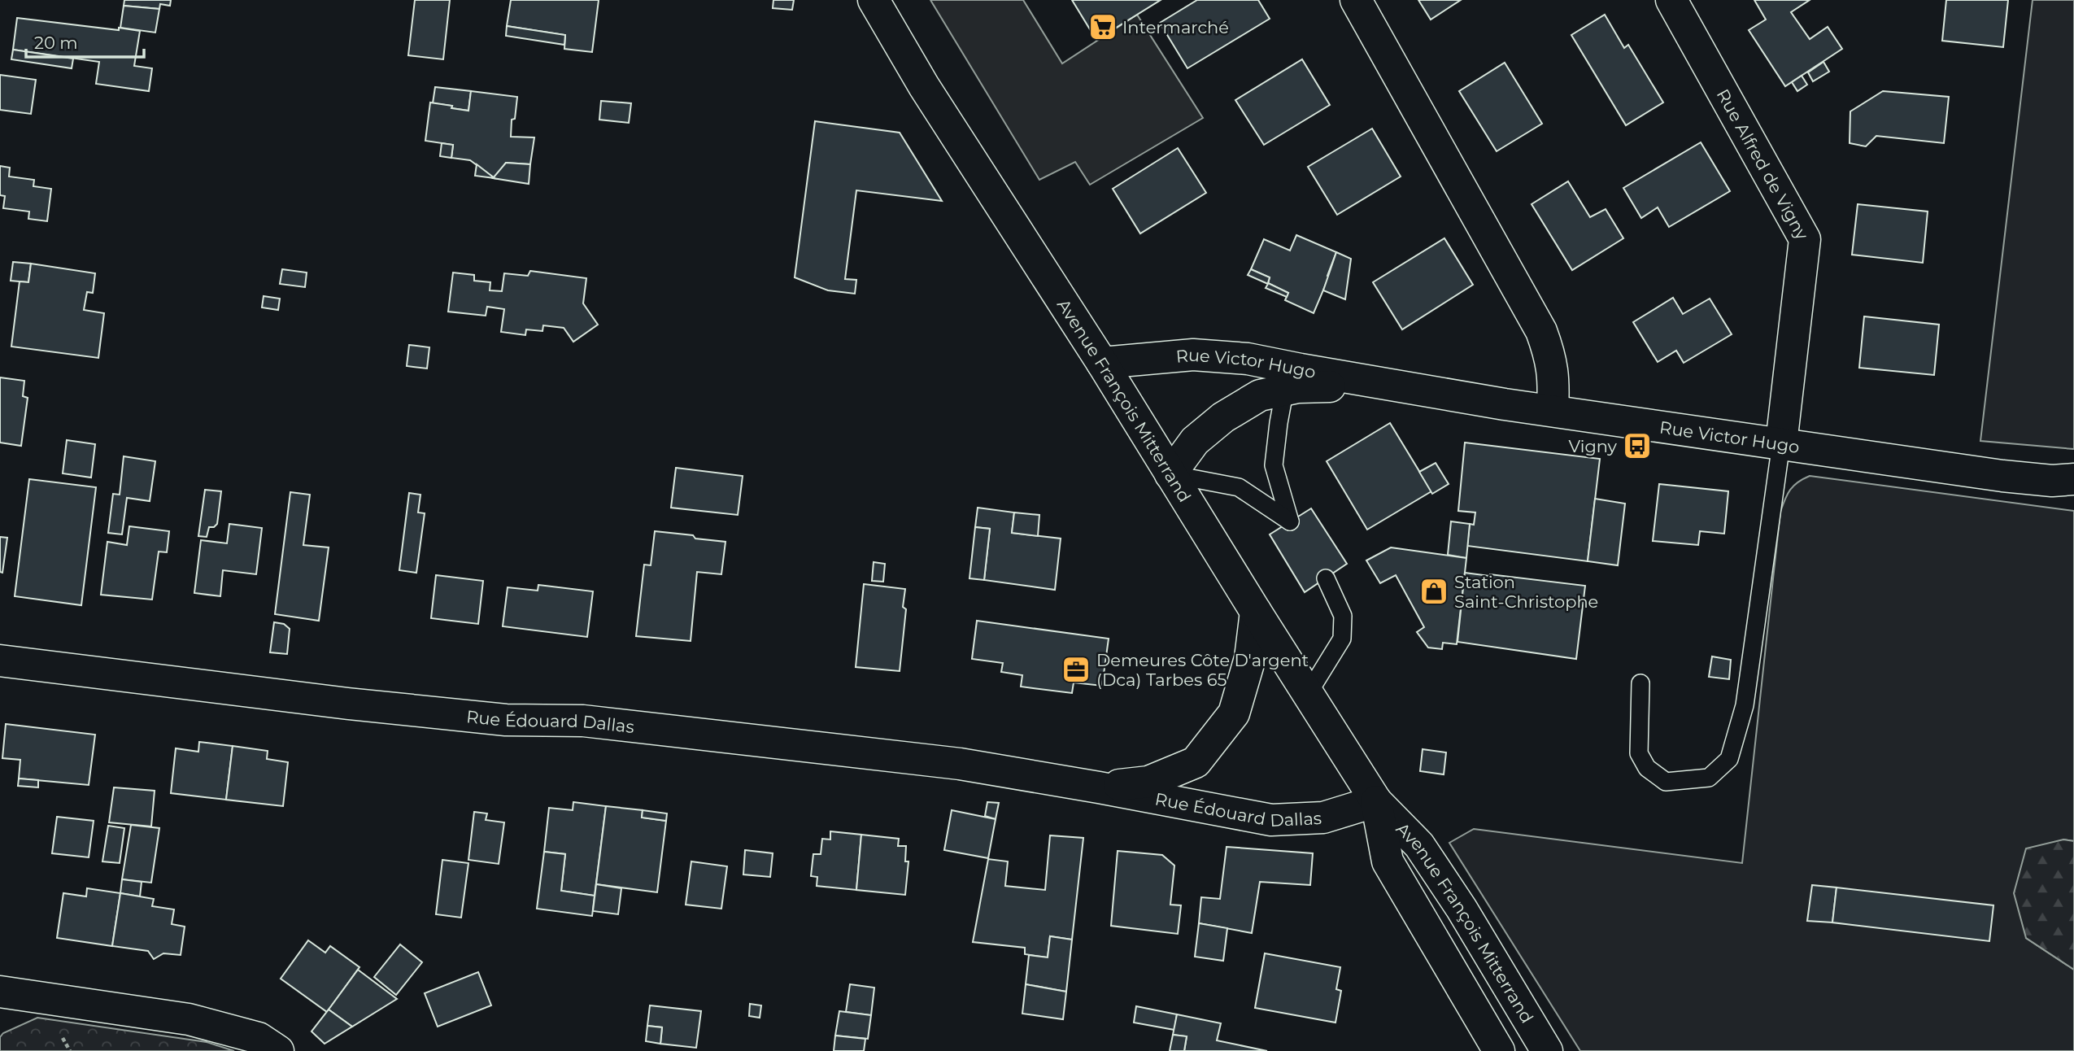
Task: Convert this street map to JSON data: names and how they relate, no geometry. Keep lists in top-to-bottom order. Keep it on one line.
{"streets":{"street":["Rue Alfred de Vigny","Rue Victor Hugo","Avenue François Mitterrand","Rue Édouard Dallas"]},"crossings":[["Rue Alfred de Vigny","Rue Victor Hugo"],["Rue Victor Hugo","Avenue François Mitterrand"],["Avenue François Mitterrand","Rue Édouard Dallas"]],"places":{"supermarket":["Intermarché"],"bus stop":["Vigny"],"shop":["Station Saint-Christophe"],"office":["Demeures Côte D'argent (Dca) Tarbes 65"]},"scale_bar":"20 m"}
